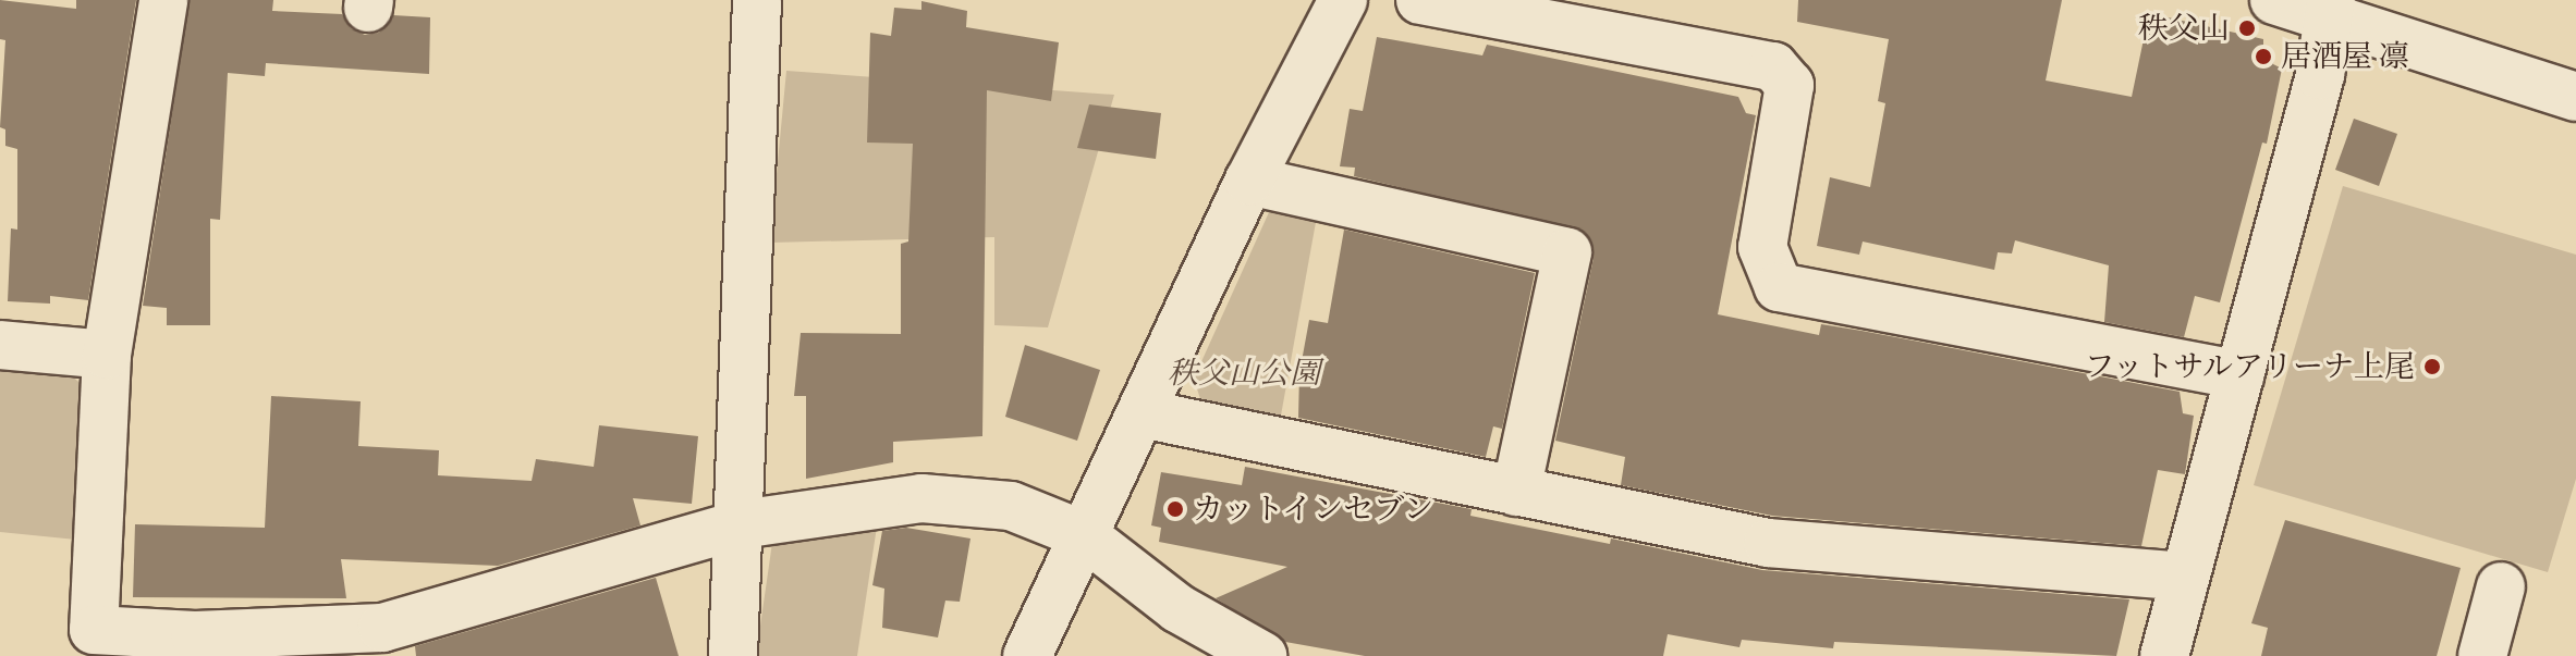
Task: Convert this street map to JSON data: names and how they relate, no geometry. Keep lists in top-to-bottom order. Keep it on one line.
{"parks":["秩父山公園"],"places":["秩父山","居酒屋 凛","フットサルアリーナ上尾","カットインセブン"]}
